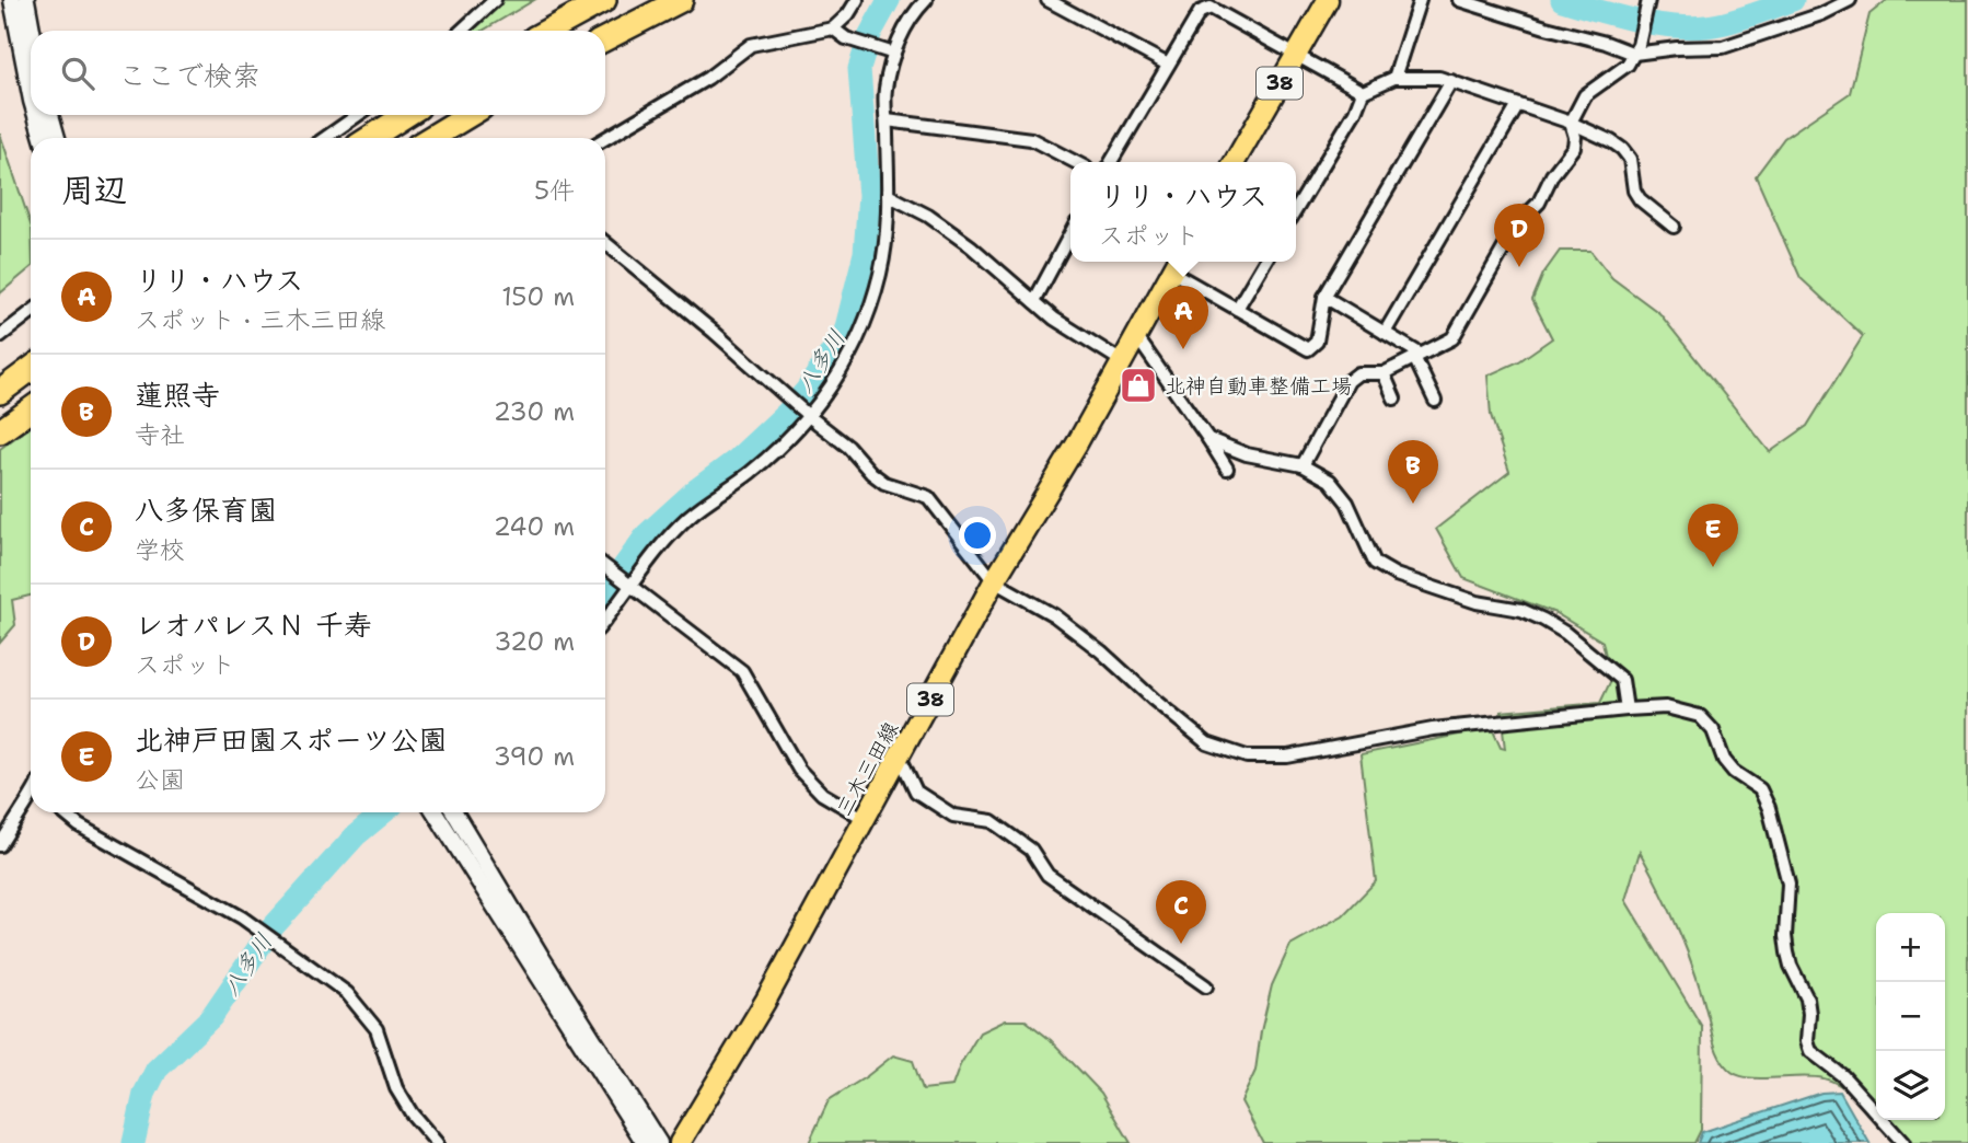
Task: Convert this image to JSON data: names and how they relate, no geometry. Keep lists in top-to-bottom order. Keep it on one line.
{"streets":{"main road":["38","三木三田線"]},"water":["八多川"],"places":{"shop":["北神自動車整備工場"]},"page":{"search":"ここで検索","heading":["周辺","5件"],"popup":["リリ・ハウス","スポット"],"pins":["D","A","B","E","C"],"list":[{"mark":"A","name":"リリ・ハウス","note":"スポット · 三木三田線","value":"150 m"},{"mark":"B","name":"蓮照寺","note":"寺社","value":"230 m"},{"mark":"C","name":"八多保育園","note":"学校","value":"240 m"},{"mark":"D","name":"レオパレスＮ 千寿","note":"スポット","value":"320 m"},{"mark":"E","name":"北神戸田園スポーツ公園","note":"公園","value":"390 m"}],"map_buttons":["+","−"]}}
